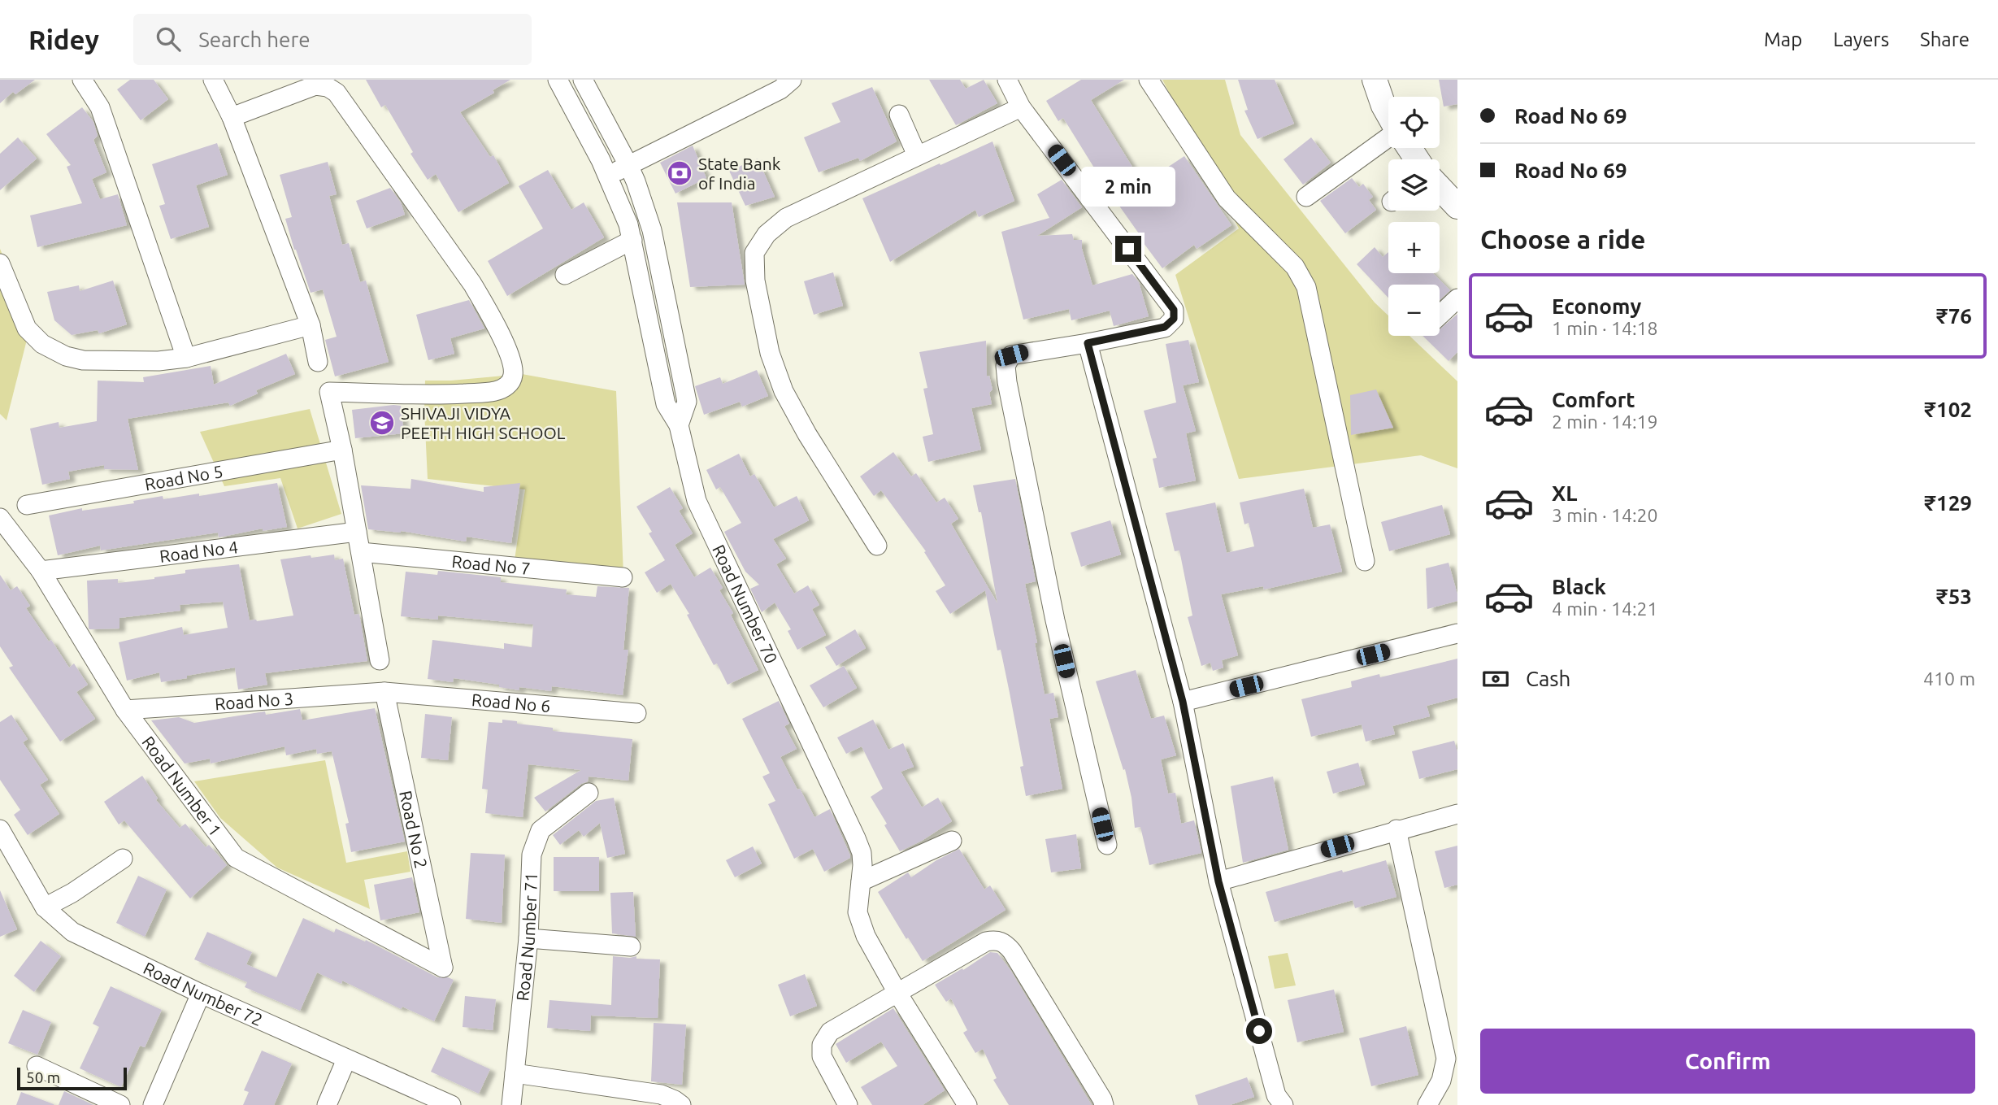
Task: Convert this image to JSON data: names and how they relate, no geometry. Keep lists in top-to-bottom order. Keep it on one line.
{"streets":{"street":["Road No 5","Road No 4","Road No 7","Road Number 70","Road No 3","Road No 6","Road Number 1","Road No 2","Road Number 71","Road Number 72"]},"crossings":[["Road No 4","Road Number 1"],["Road No 3","Road No 6"],["Road No 3","Road Number 1"],["Road No 3","Road No 2"],["Road No 6","Road No 2"],["Road Number 1","Road No 2"]],"places":{"bank":["State Bank of India"],"school or university":["SHIVAJI VIDYA PEETH HIGH SCHOOL"]},"scale_bar":"50 m","page":{"header":"Ridey","search":"Search here","nav":["Map","Layers","Share"],"banner":["Road No 69","Road No 69"],"map_buttons":["+","−"],"bubble":"2 min","heading":"Choose a ride","list":[{"name":"Economy","note":"1 min · 14:18","value":"₹76"},{"name":"Comfort","note":"2 min · 14:19","value":"₹102"},{"name":"XL","note":"3 min · 14:20","value":"₹129"},{"name":"Black","note":"4 min · 14:21","value":"₹53"}],"pay":["Cash","410 m"],"buttons":"Confirm","scale":"50 m"}}
